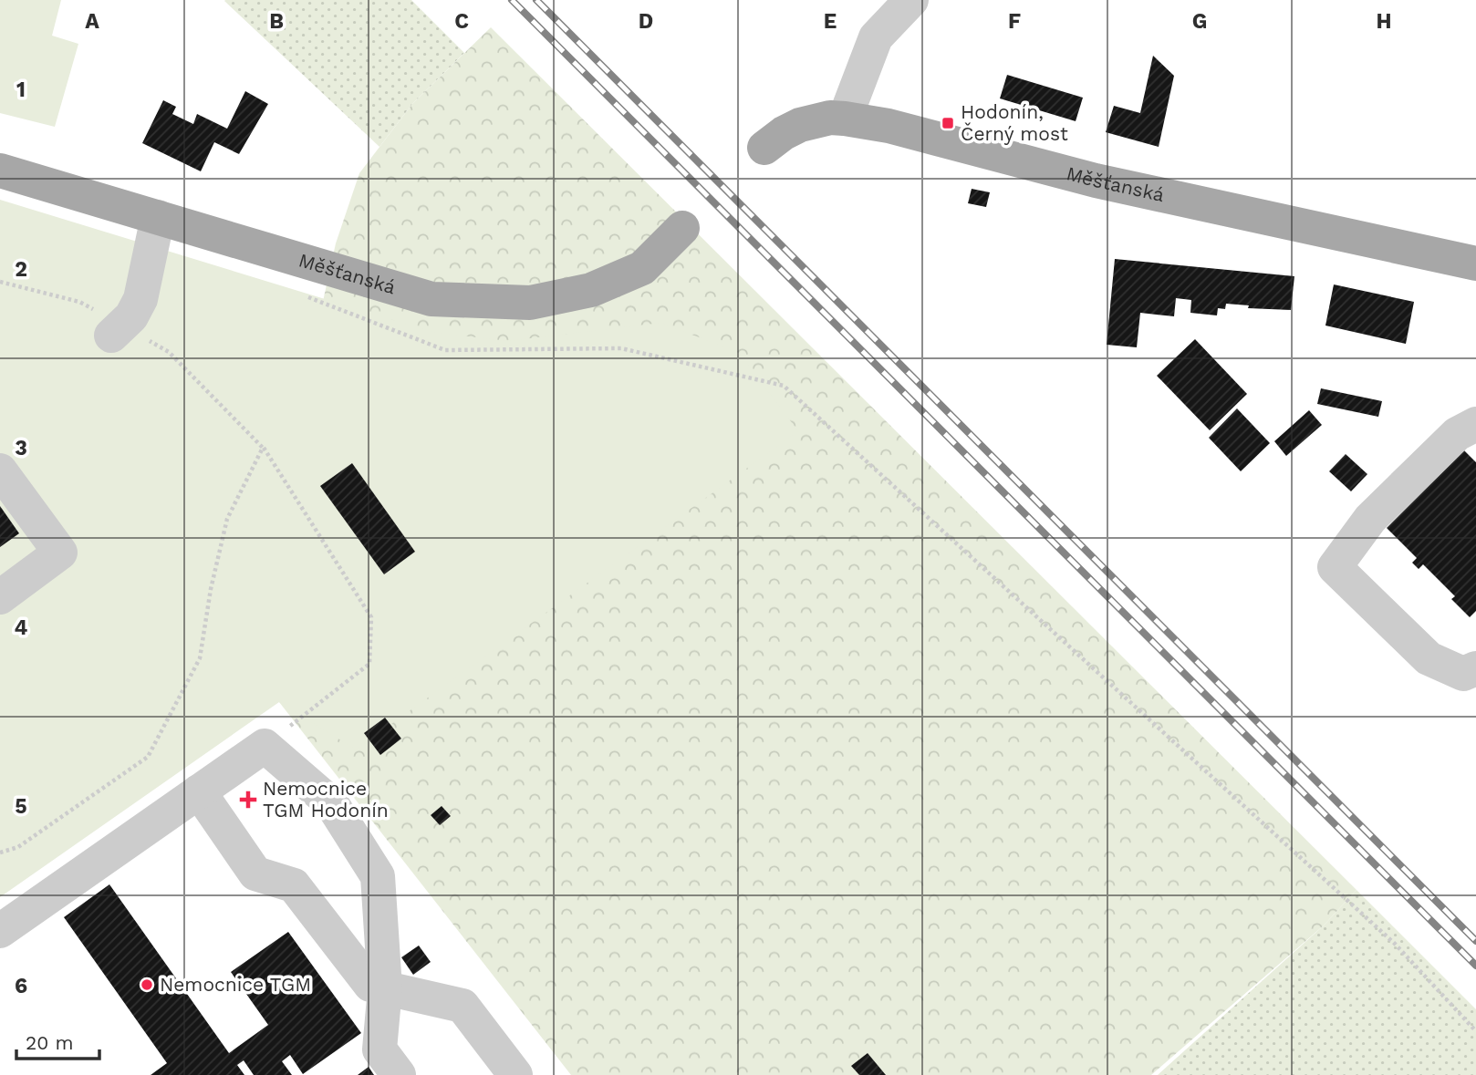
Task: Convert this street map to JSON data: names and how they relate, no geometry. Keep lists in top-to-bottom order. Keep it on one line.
{"streets":{"main road":["Měšťanská"]},"places":{"transit":["Hodonín, Černý most"],"health":["Nemocnice TGM Hodonín"],"other":["Nemocnice TGM"]},"scale_bar":"20 m","grid":{"columns":["A","B","C","D","E","F","G","H"],"rows":["1","2","3","4","5","6"]}}
